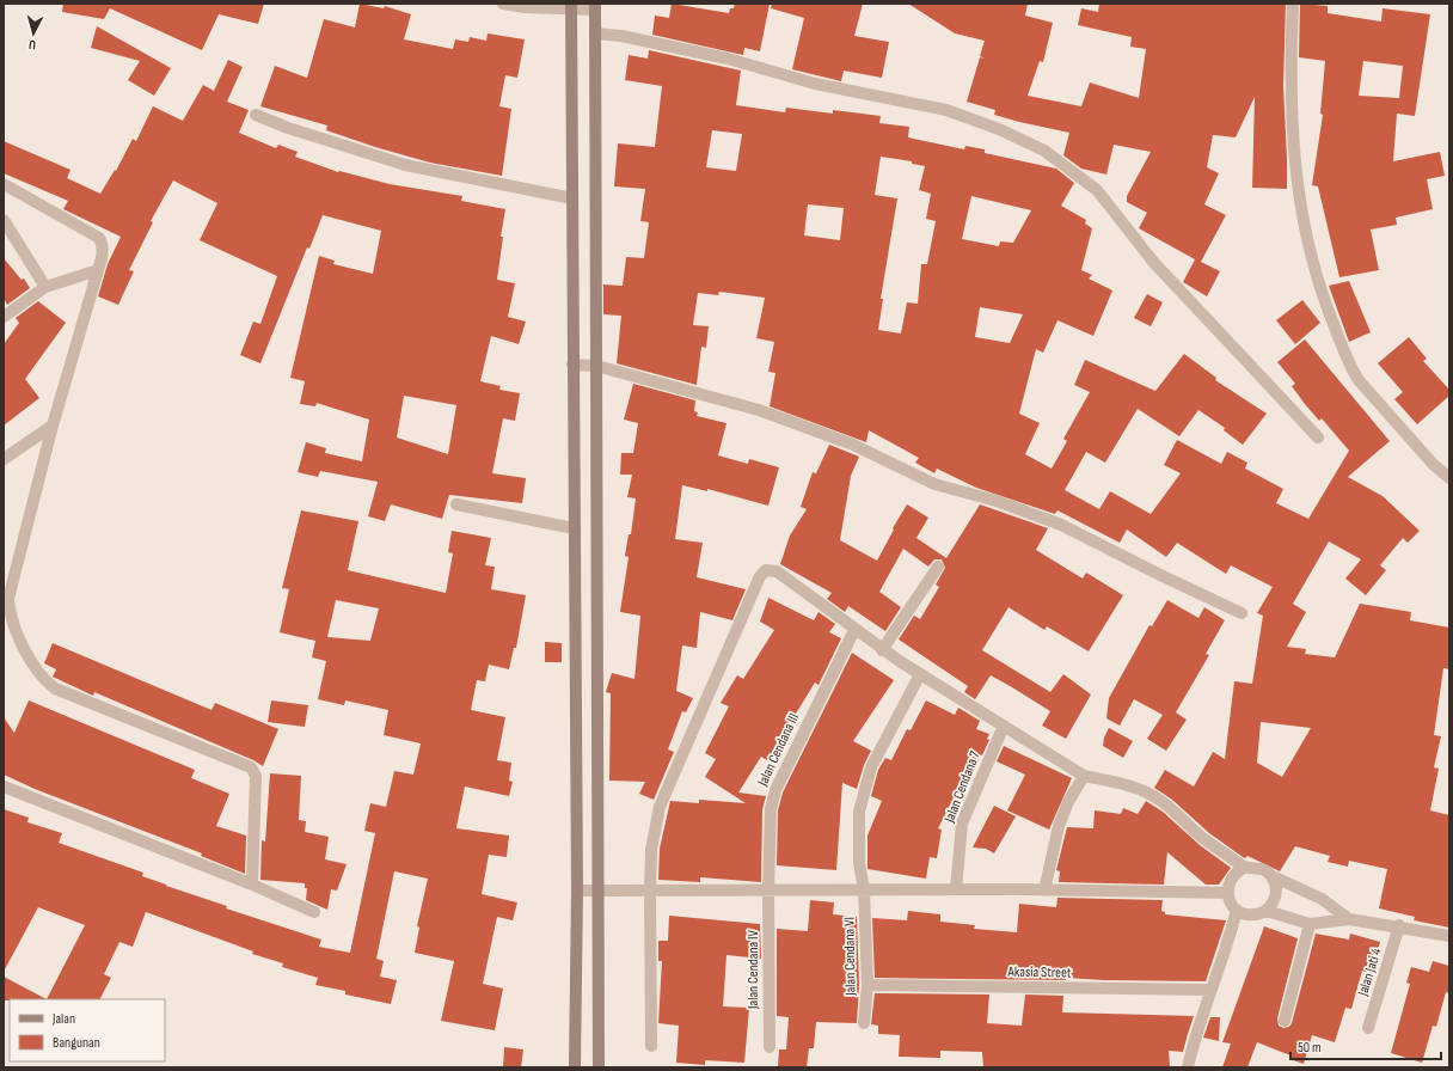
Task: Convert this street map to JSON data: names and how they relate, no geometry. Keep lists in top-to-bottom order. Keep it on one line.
{"streets":{"street":["Jalan Cendana III","Jalan Cendana 7","Jalan Cendana VI","Jalan Cendana IV","Akasia Street","Jalan Jati 4"]},"crossings":[["Jalan Cendana III","Jalan Cendana IV"],["Jalan Cendana VI","Akasia Street"]],"legend":["Jalan","Bangunan"],"scale_bar":"50 m","north":"bottom"}
